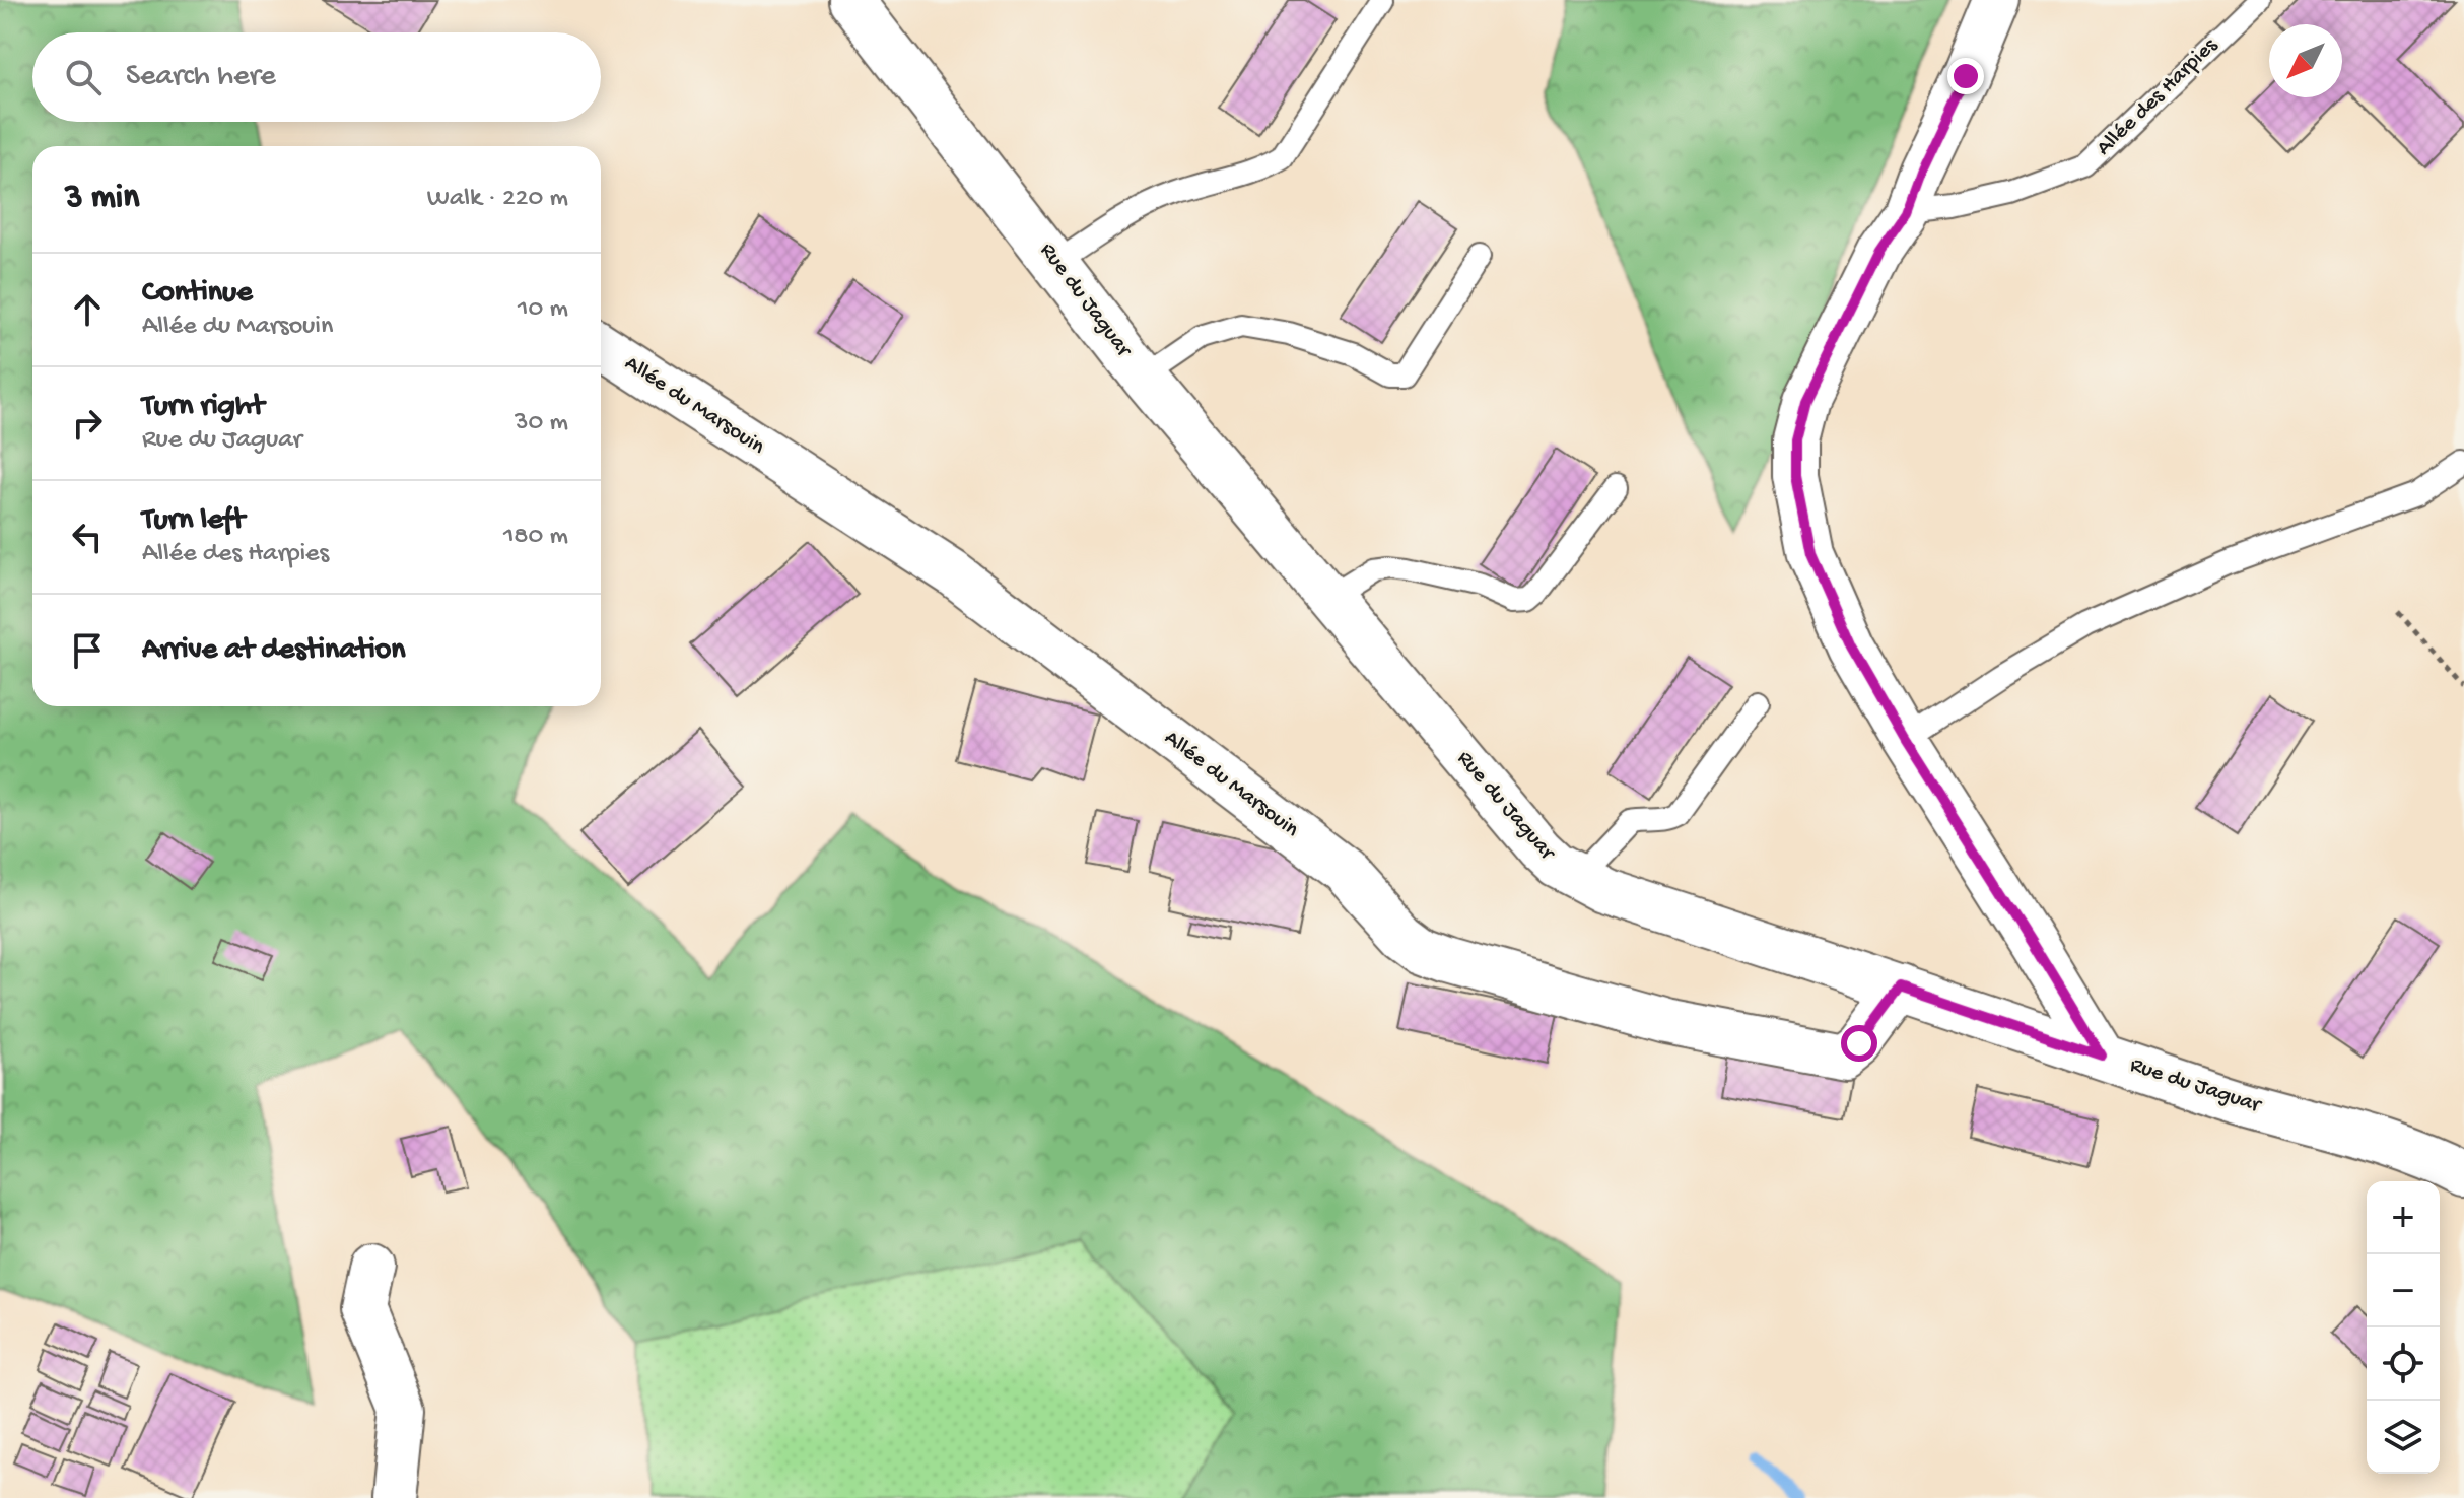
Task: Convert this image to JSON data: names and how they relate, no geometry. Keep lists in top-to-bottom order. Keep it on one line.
{"streets":{"street":["Rue du Jaguar","Allée du Marsouin"],"lane":["Allée des Harpies"]},"crossings":[["Rue du Jaguar","Allée du Marsouin"]],"north":"bottom left","page":{"search":"Search here","heading":["3 min","Walk · 220 m"],"list":[["Continue","Allée du Marsouin","10 m"],["Turn right","Rue du Jaguar","30 m"],["Turn left","Allée des Harpies","180 m"],"Arrive at destination"],"map_buttons":["+","−"]}}
